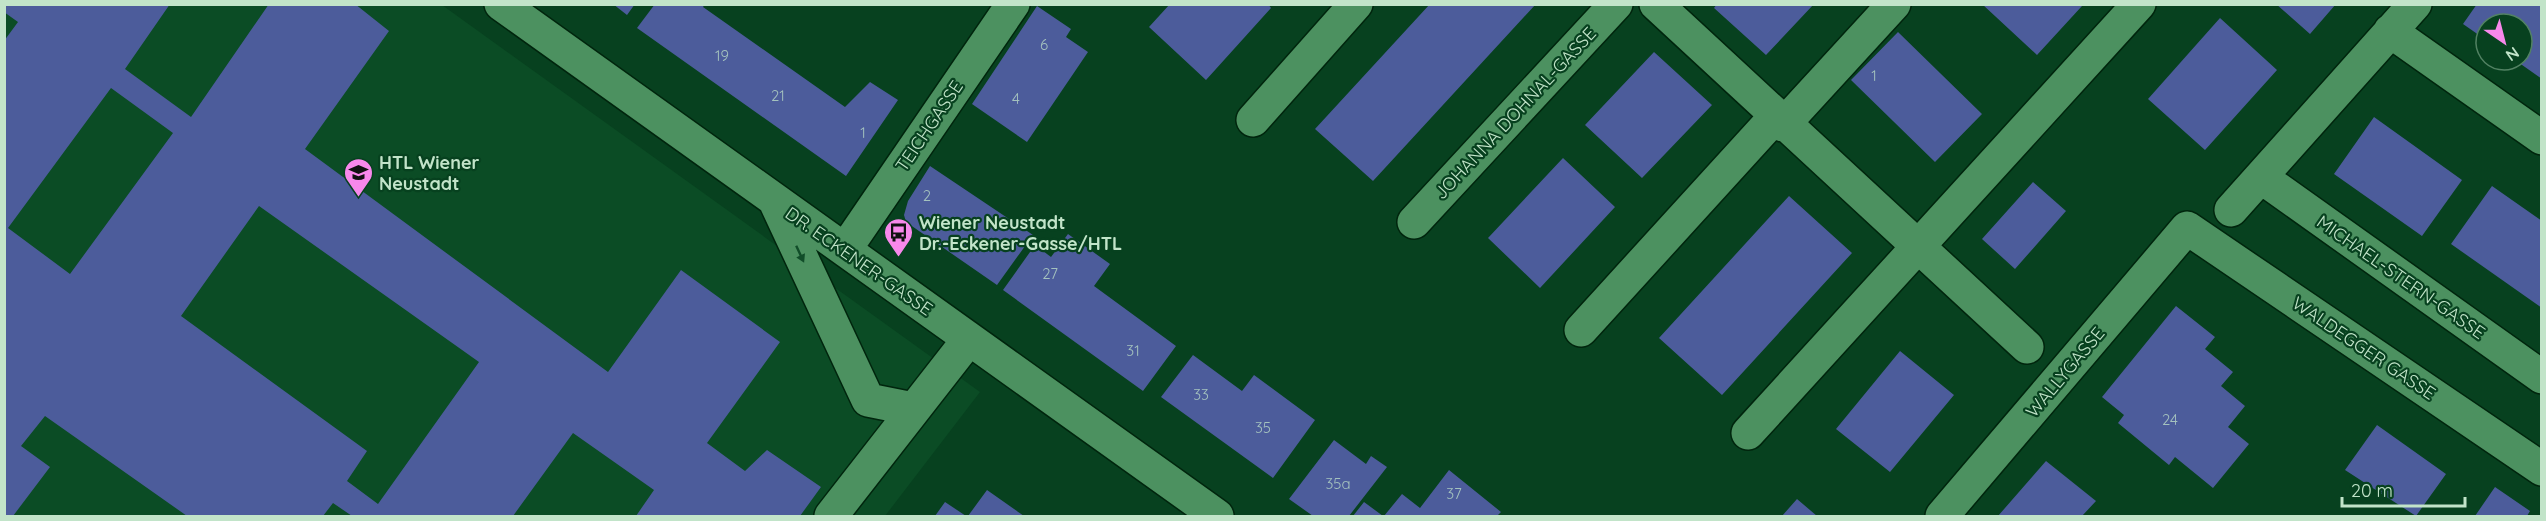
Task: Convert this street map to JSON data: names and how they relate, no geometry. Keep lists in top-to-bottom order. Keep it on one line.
{"streets":{"street":["JOHANNA DOHNAL-GASSE","TEICHGASSE","DR. ECKENER-GASSE","MICHAEL-STERN-GASSE","WALDEGGER GASSE","WALLYGASSE"]},"crossings":[["TEICHGASSE","DR. ECKENER-GASSE"],["WALDEGGER GASSE","WALLYGASSE"]],"places":{"school or university":["HTL Wiener Neustadt"],"bus stop":["Wiener Neustadt Dr.-Eckener-Gasse/HTL"]},"house_numbers":["6","19","1","21","4","1","2","27","31","33","24","35","35a","37"],"scale_bar":"20 m","north":"bottom right"}
